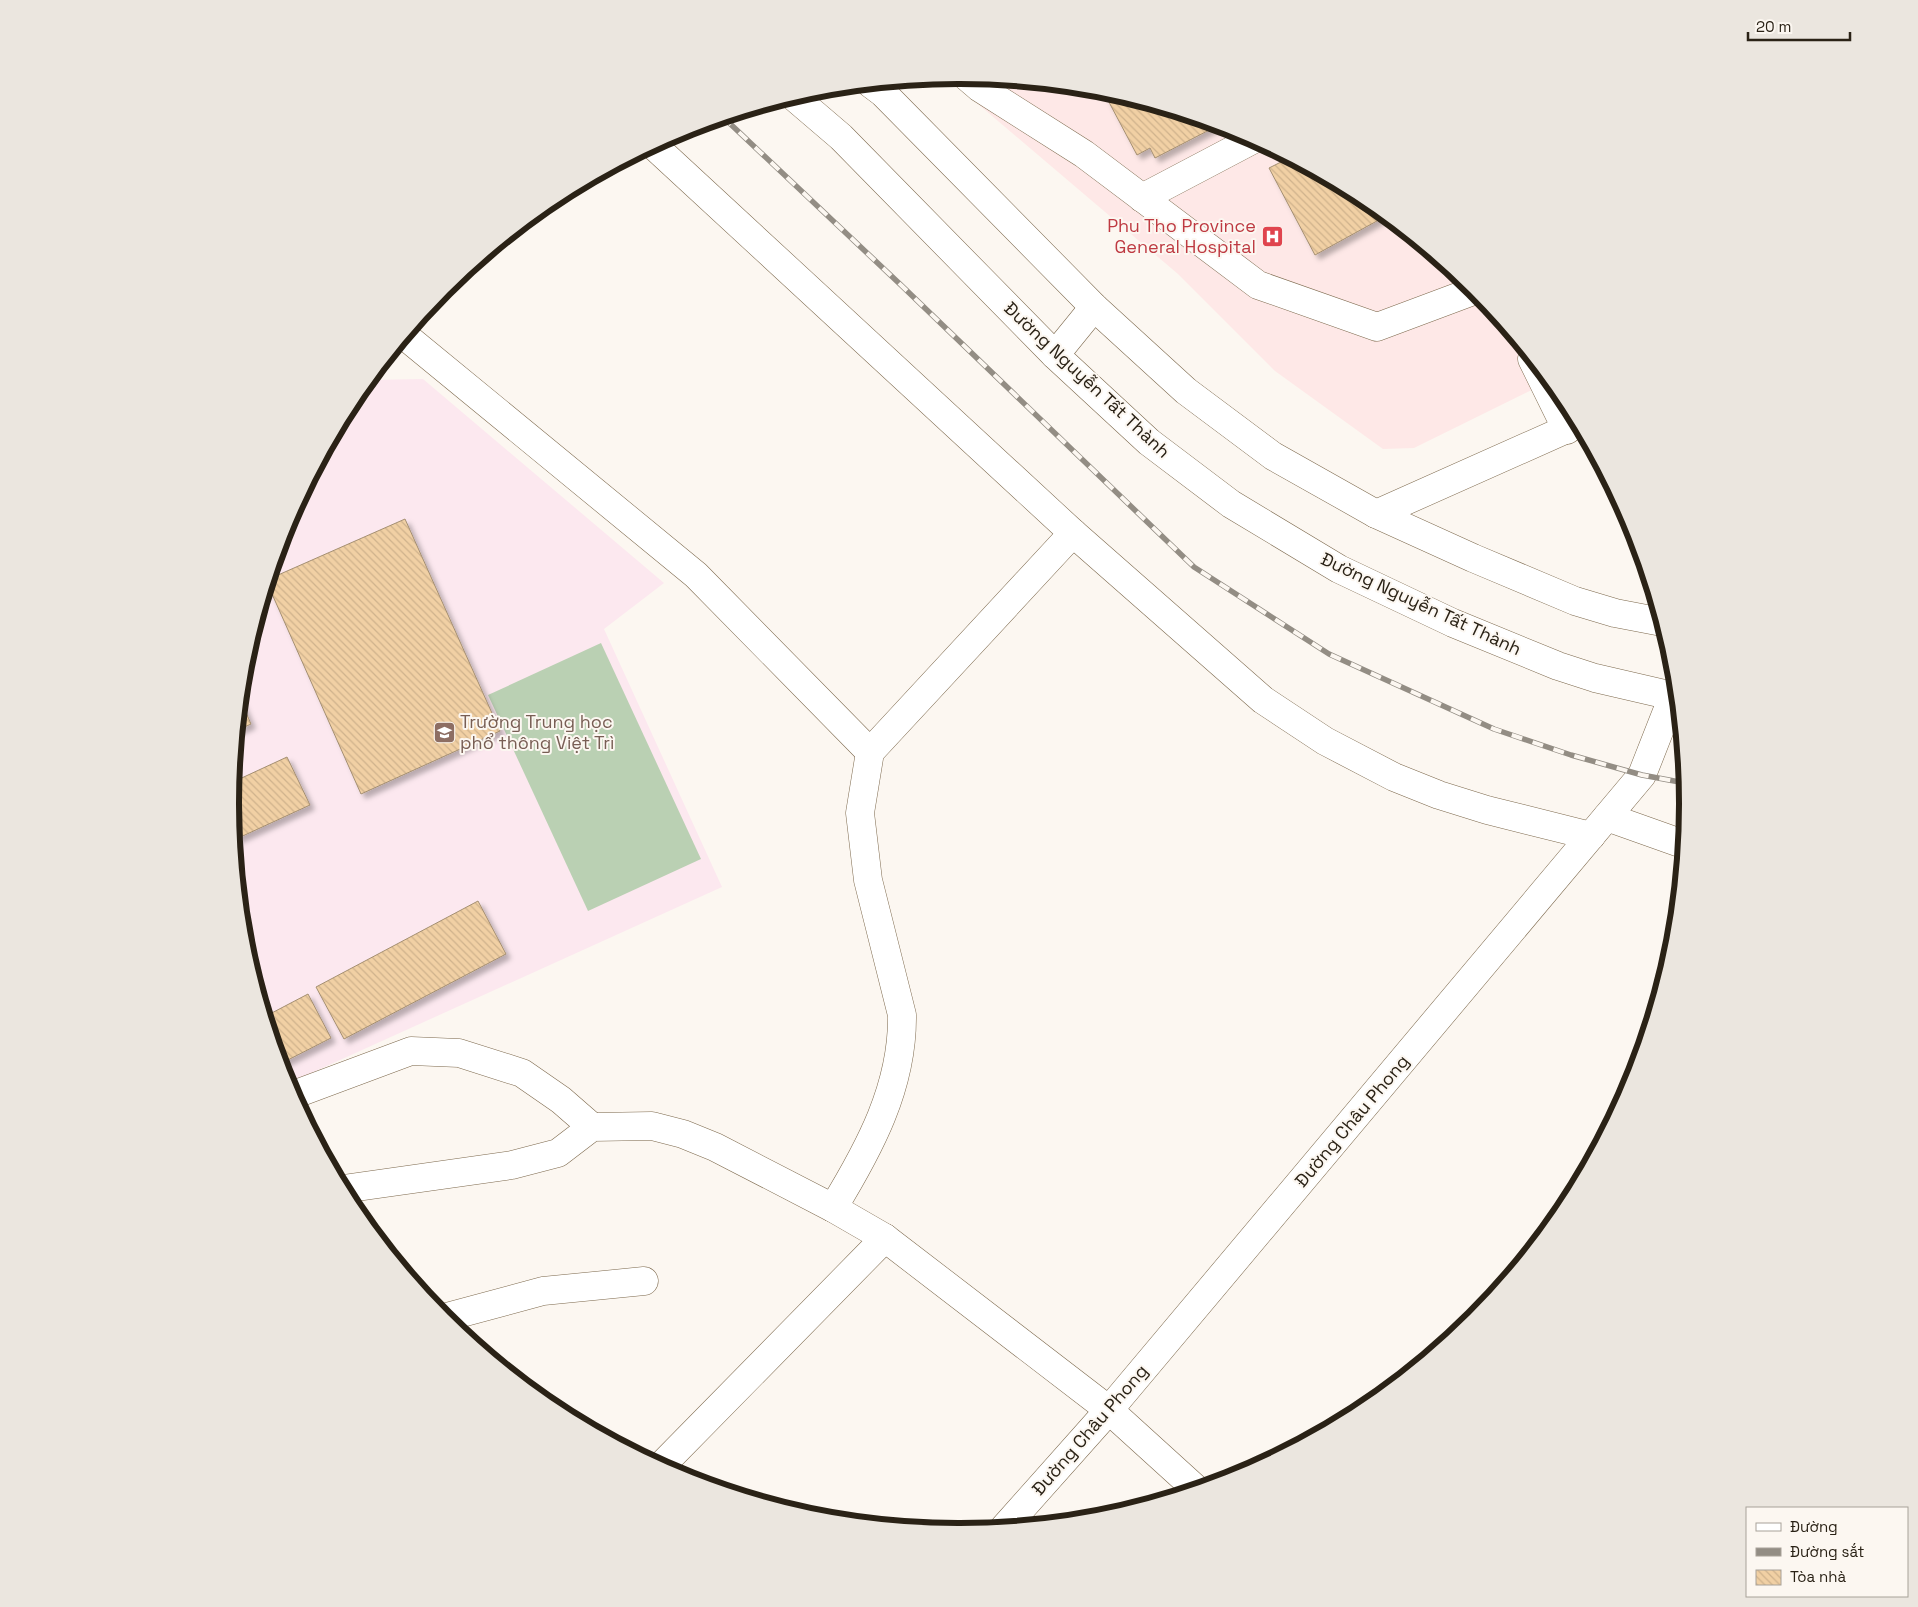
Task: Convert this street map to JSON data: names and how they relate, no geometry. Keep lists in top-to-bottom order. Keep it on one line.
{"streets":{"street":["Đường Nguyễn Tất Thành","Đường Châu Phong"]},"places":{"hospital":["Phu Tho Province General Hospital"],"school or university":["Trường Trung học phổ thông Việt Trì"]},"legend":["Đường","Đường sắt","Tòa nhà"],"scale_bar":"20 m"}
